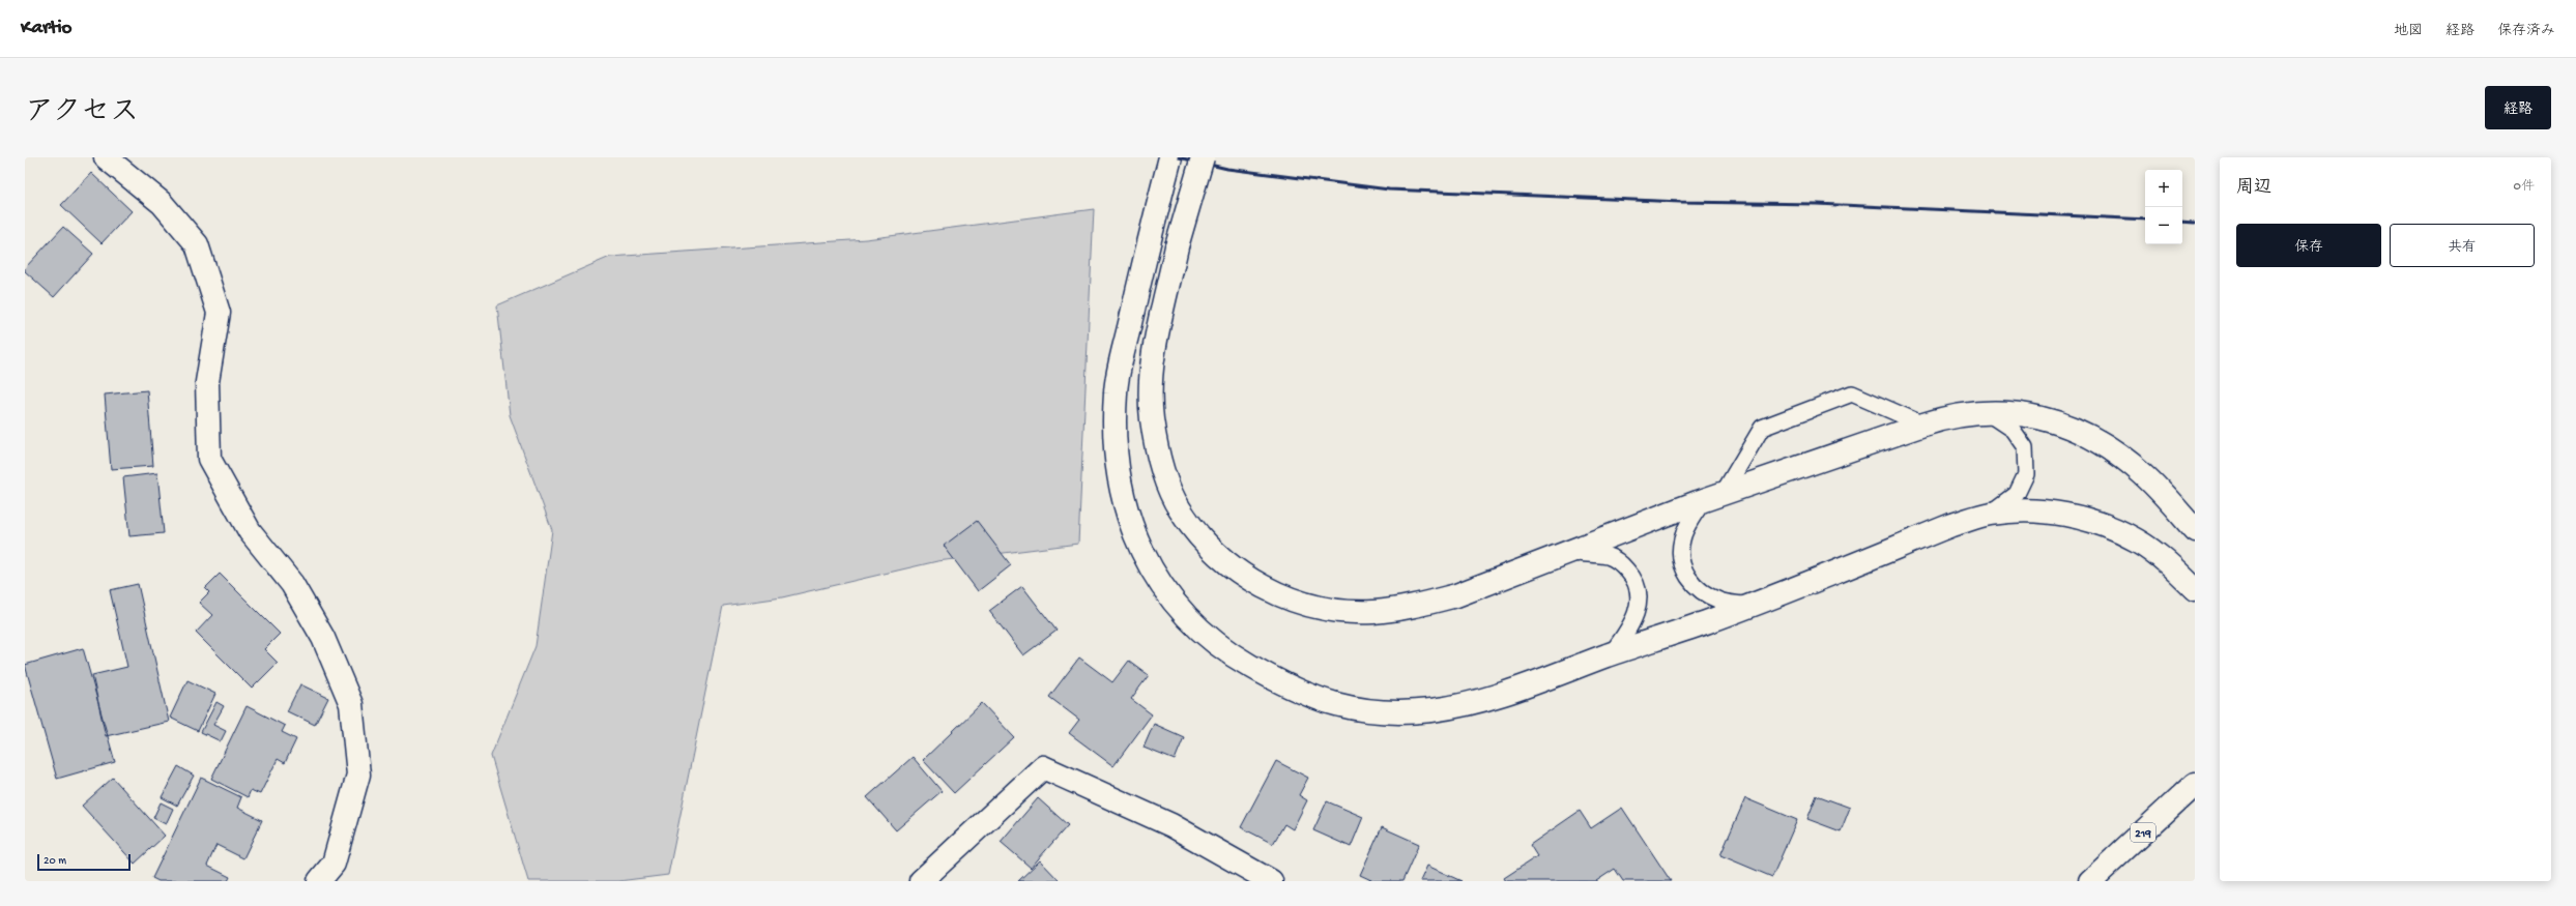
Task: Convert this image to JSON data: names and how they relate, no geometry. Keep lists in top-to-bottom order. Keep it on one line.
{"streets":{"main road":["219"]},"scale_bar":"20 m","page":{"header":"Kartio","nav":["地図","経路","保存済み"],"title":"アクセス","buttons":["経路",["保存","共有"]],"heading":["周辺","0件"],"map_buttons":["+","−"],"scale":"20 m"}}
